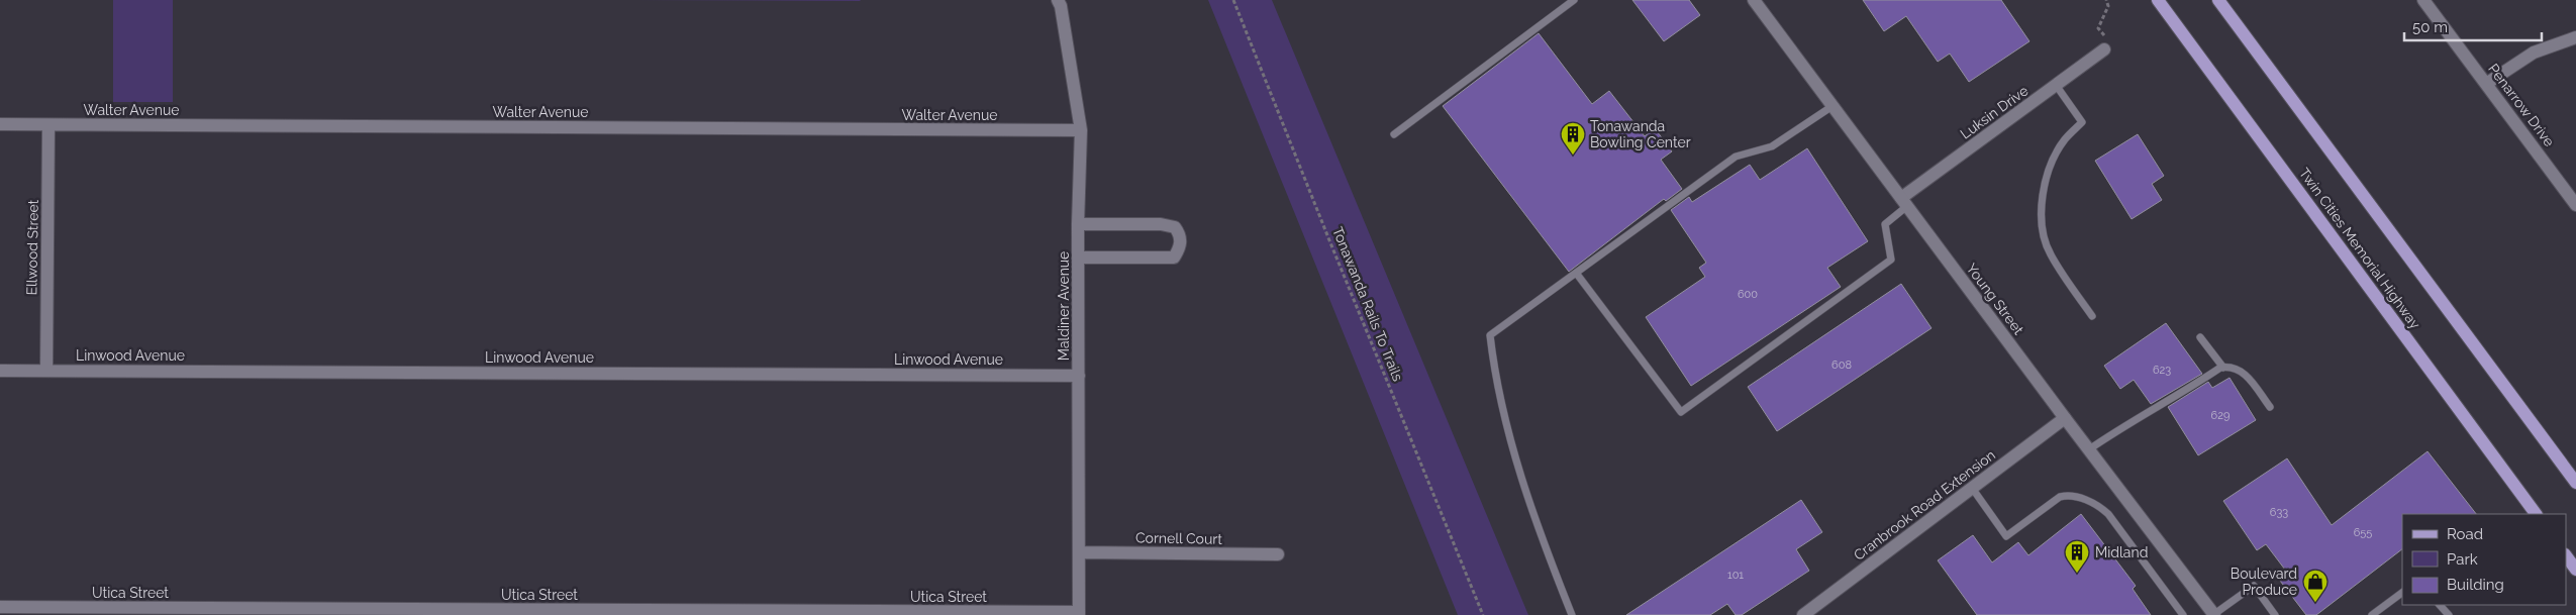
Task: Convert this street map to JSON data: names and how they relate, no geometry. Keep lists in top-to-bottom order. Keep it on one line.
{"streets":{"main road":["Twin Cities Memorial Highway"],"street":["Penarrow Drive","Walter Avenue","Luksin Drive","Ellwood Street","Young Street","Maldiner Avenue","Linwood Avenue","Cranbrook Road Extension","Cornell Court","Utica Street"],"path":["Tonawanda Rails To Trails"]},"crossings":[["Walter Avenue","Ellwood Street"],["Walter Avenue","Maldiner Avenue"],["Luksin Drive","Young Street"],["Ellwood Street","Linwood Avenue"],["Young Street","Cranbrook Road Extension"],["Maldiner Avenue","Linwood Avenue"],["Maldiner Avenue","Cornell Court"],["Maldiner Avenue","Utica Street"]],"places":{"building":["Tonawanda Bowling Center","Midland"],"shop":["Boulevard Produce"]},"house_numbers":["600","608","623","629","633","655","101"],"legend":["Road","Park","Building"],"scale_bar":"50 m"}
